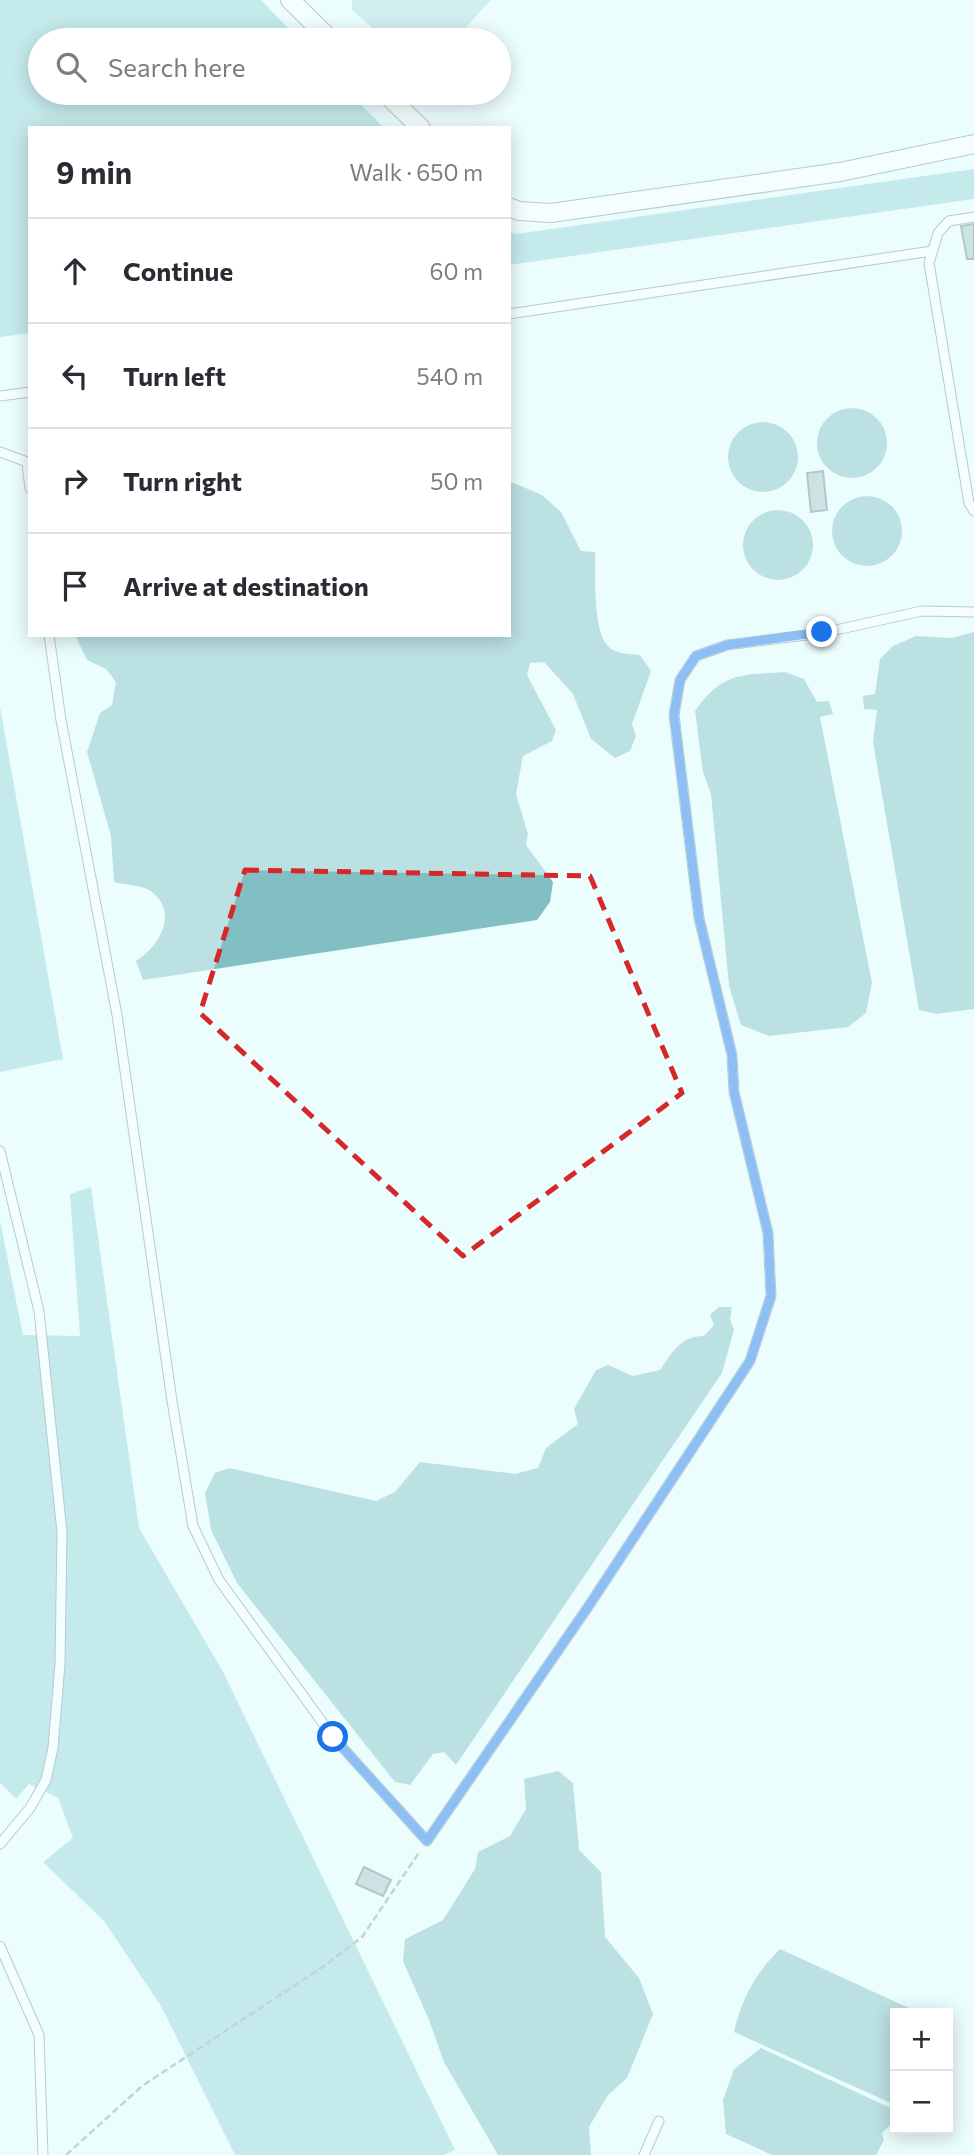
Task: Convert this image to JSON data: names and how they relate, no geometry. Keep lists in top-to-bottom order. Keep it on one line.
{"page":{"search":"Search here","heading":["9 min","Walk · 650 m"],"list":[["Continue","60 m"],["Turn left","540 m"],["Turn right","50 m"],"Arrive at destination"],"map_buttons":["+","−"]}}
